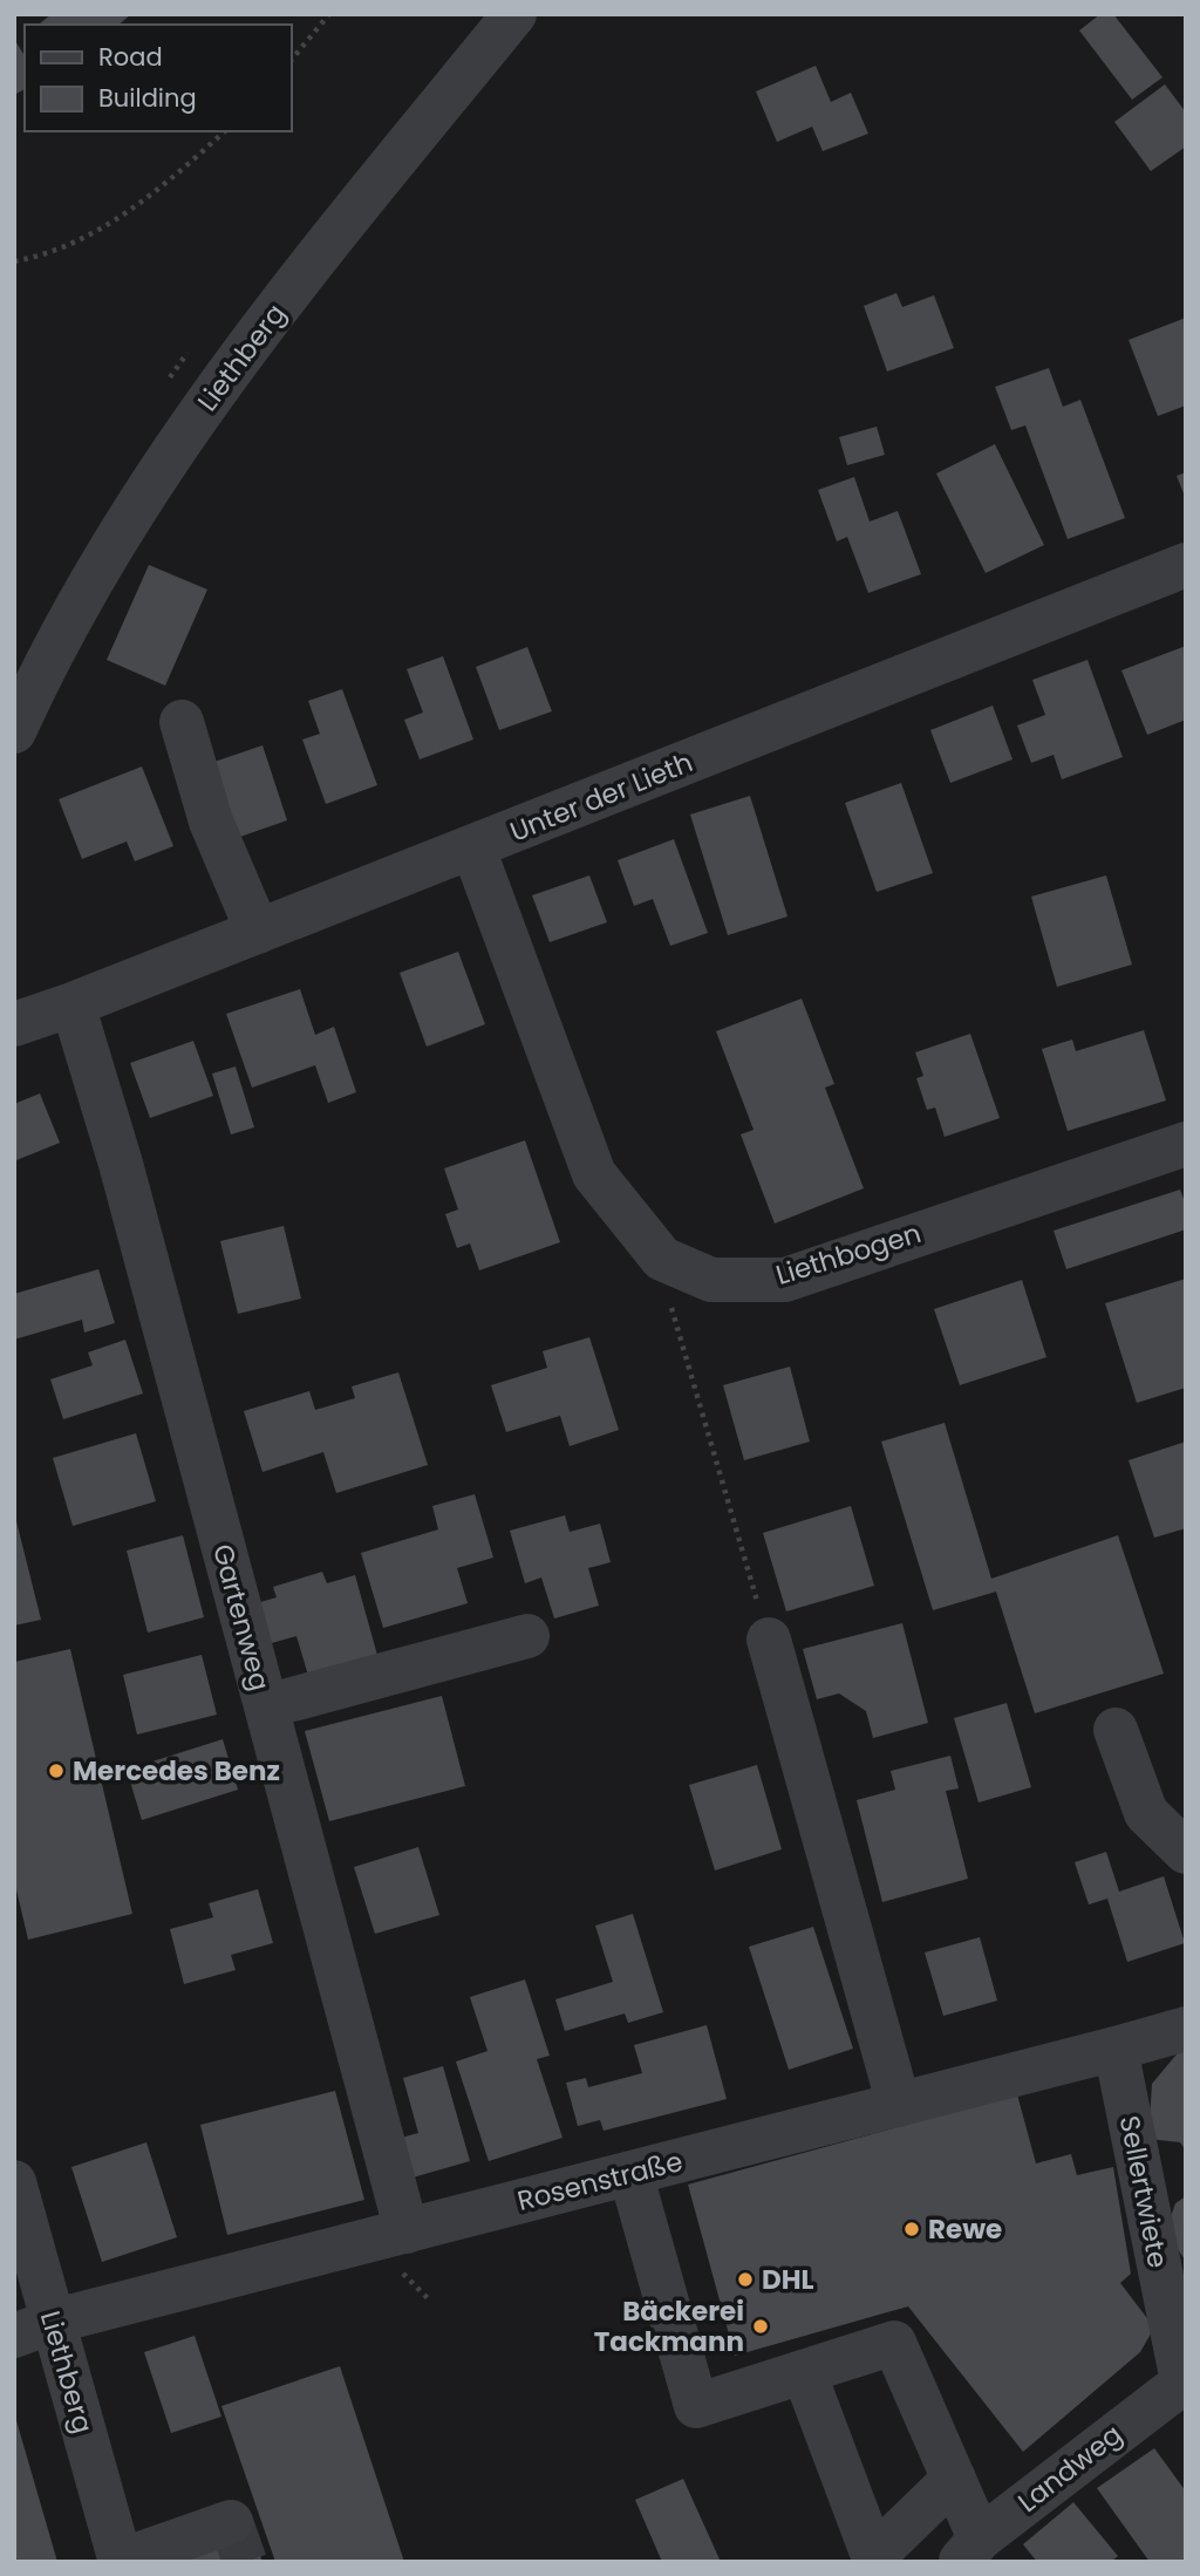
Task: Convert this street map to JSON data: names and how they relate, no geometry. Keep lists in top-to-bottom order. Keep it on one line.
{"streets":{"street":["Liethberg","Unter der Lieth","Liethbogen","Gartenweg","Rosenstraße","Sellertwiete","Landweg"]},"crossings":[["Liethberg","Rosenstraße"],["Unter der Lieth","Liethbogen"],["Unter der Lieth","Gartenweg"],["Gartenweg","Rosenstraße"],["Rosenstraße","Sellertwiete"],["Sellertwiete","Landweg"]],"places":["Mercedes Benz","Rewe","DHL","Bäckerei Tackmann"],"legend":["Road","Building"]}
